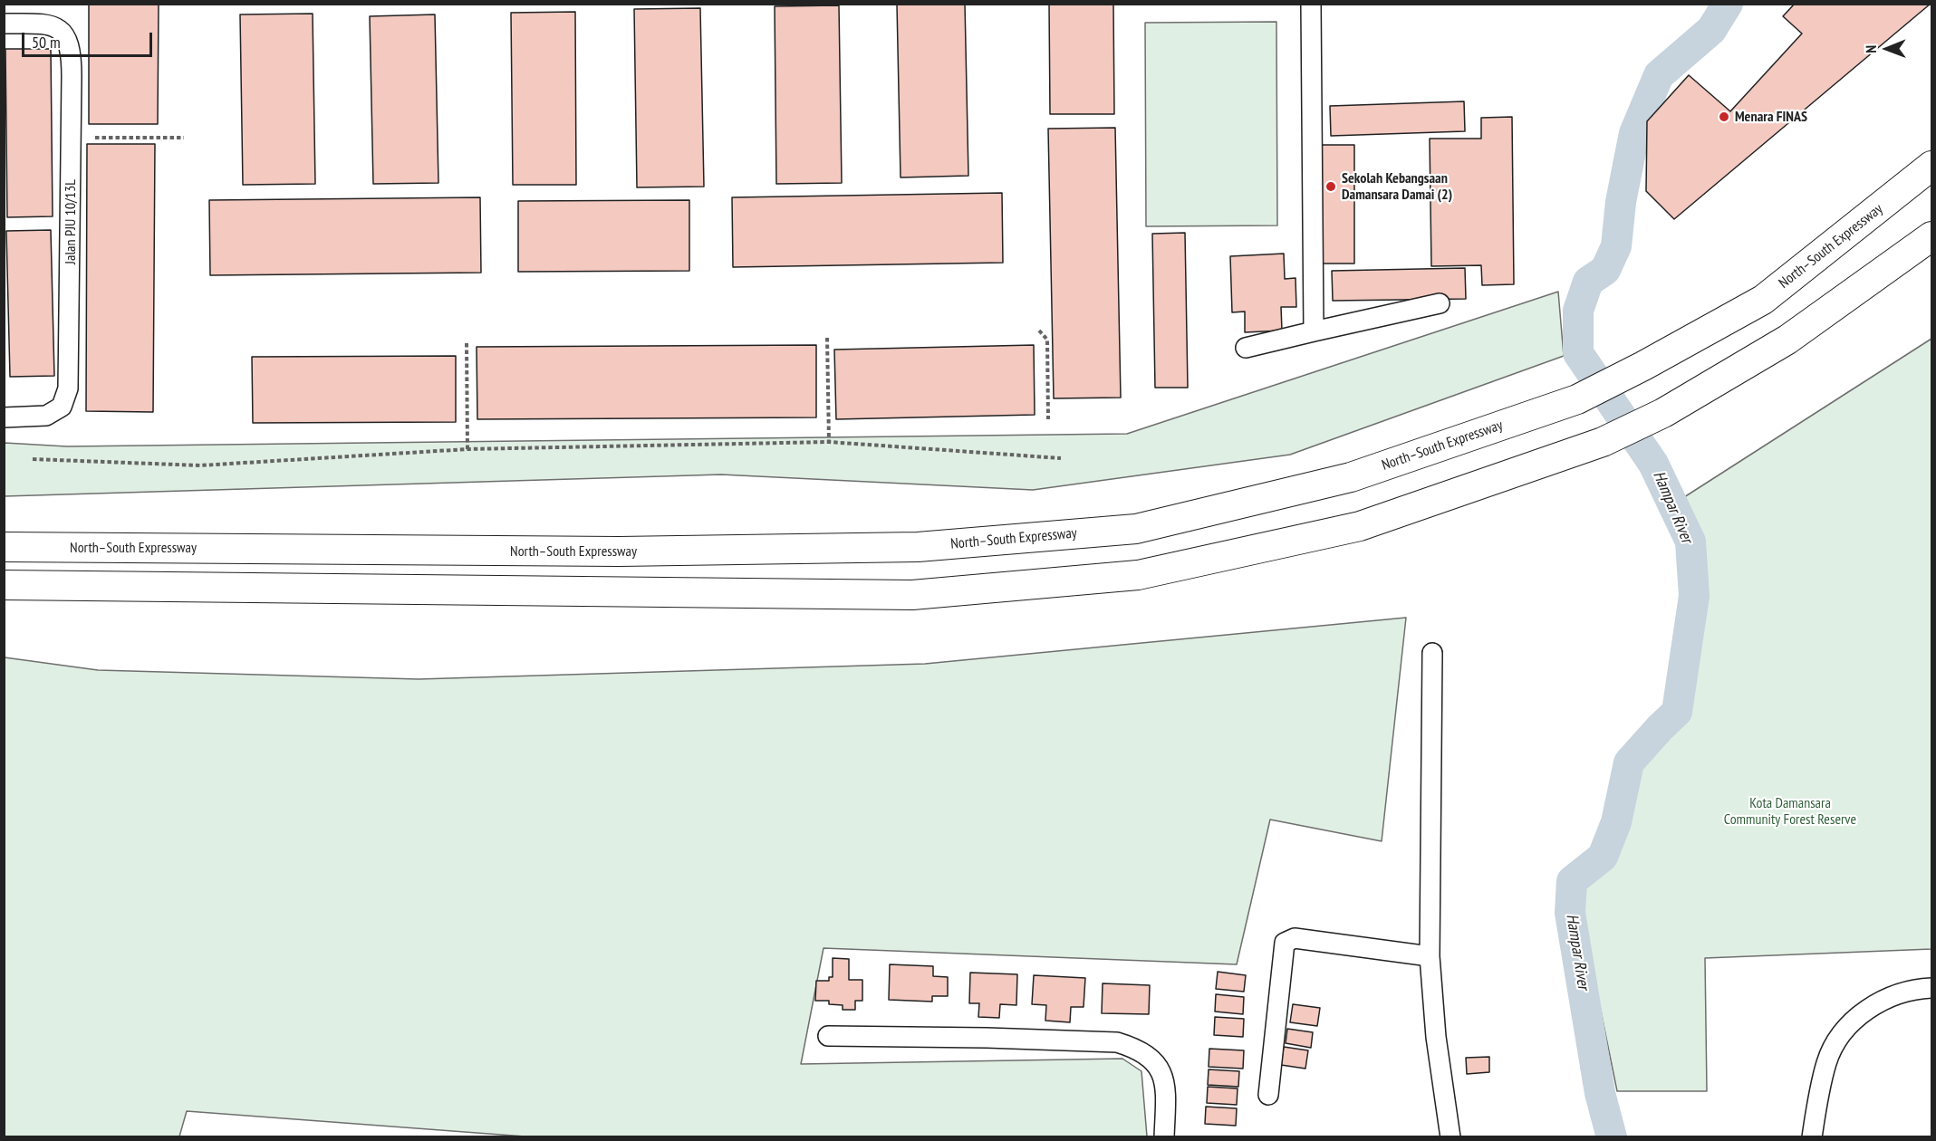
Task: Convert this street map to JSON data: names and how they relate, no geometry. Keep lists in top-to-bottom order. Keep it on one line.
{"streets":{"highway":["North–South Expressway"],"street":["Jalan PJU 10/13L"]},"water":["Hampar River"],"parks":["Kota Damansara Community Forest Reserve"],"places":["Menara FINAS","Sekolah Kebangsaan Damansara Damai (2)"],"scale_bar":"50 m","north":"left"}
